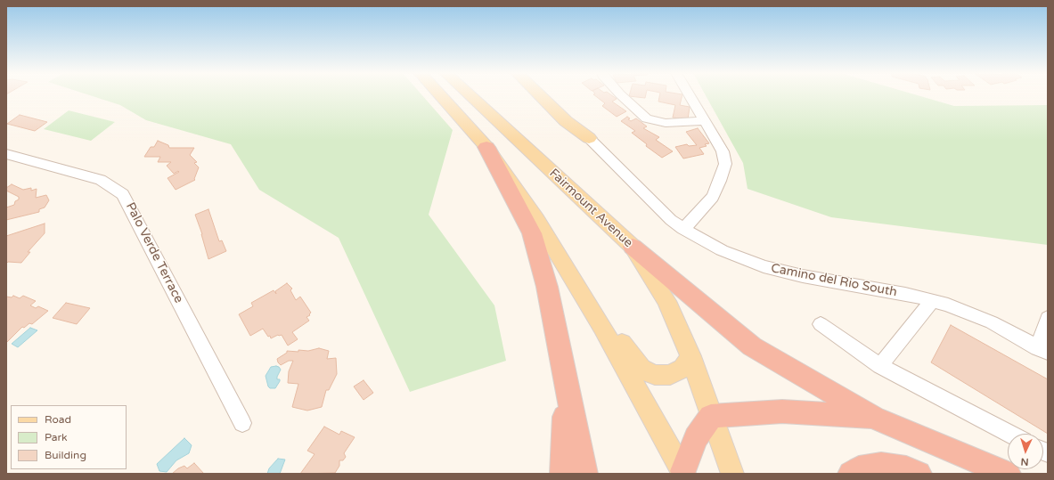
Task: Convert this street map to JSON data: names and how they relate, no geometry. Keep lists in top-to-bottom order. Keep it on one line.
{"streets":{"main road":["Fairmount Avenue"],"street":["Palo Verde Terrace","Camino del Rio South"]},"legend":["Road","Park","Building"],"north":"bottom"}
